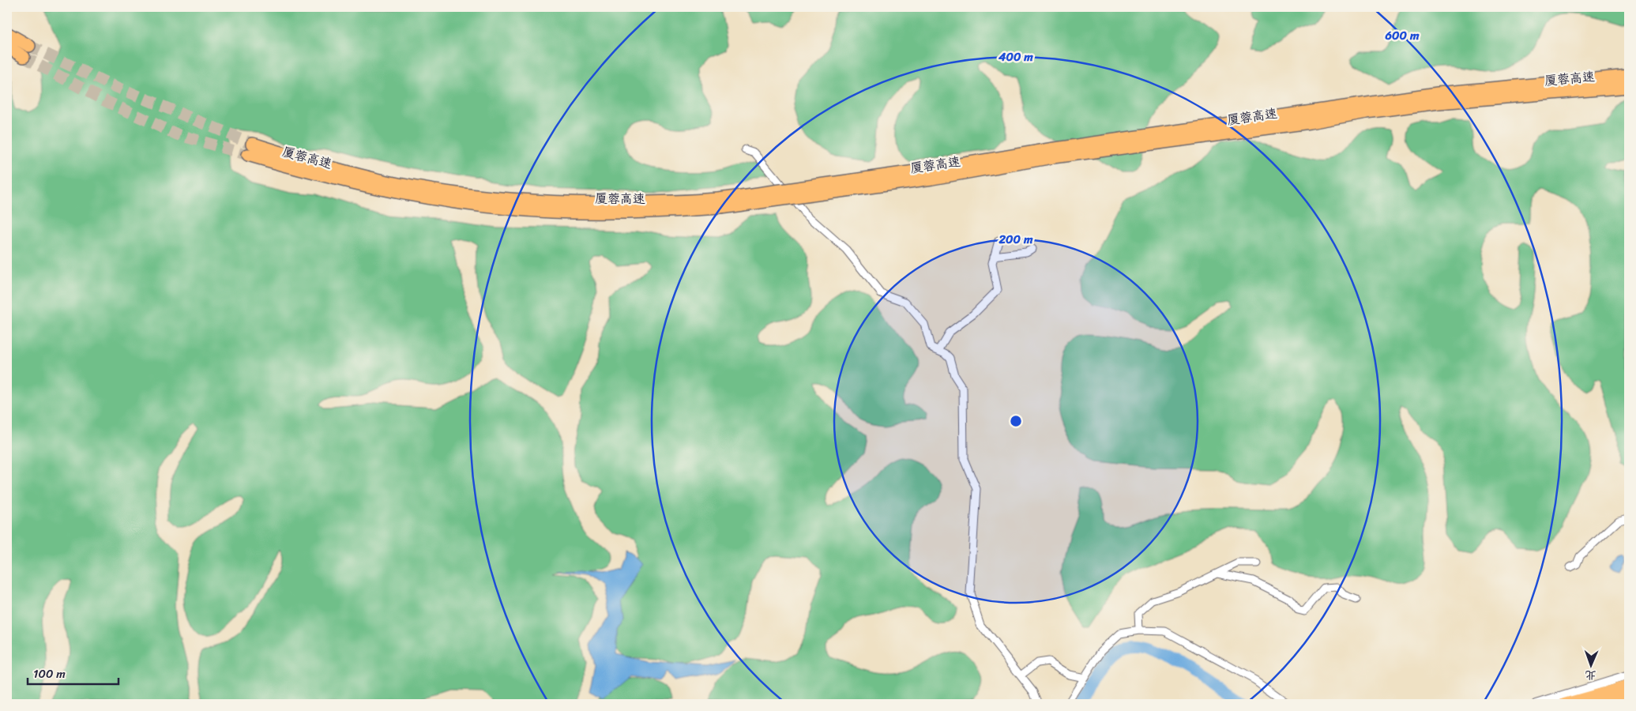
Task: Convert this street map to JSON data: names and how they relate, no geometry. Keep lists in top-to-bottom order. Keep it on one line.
{"streets":{"highway":["厦蓉高速"]},"scale_bar":"100 m","north":"bottom","rings":["600 m","400 m","200 m"]}
